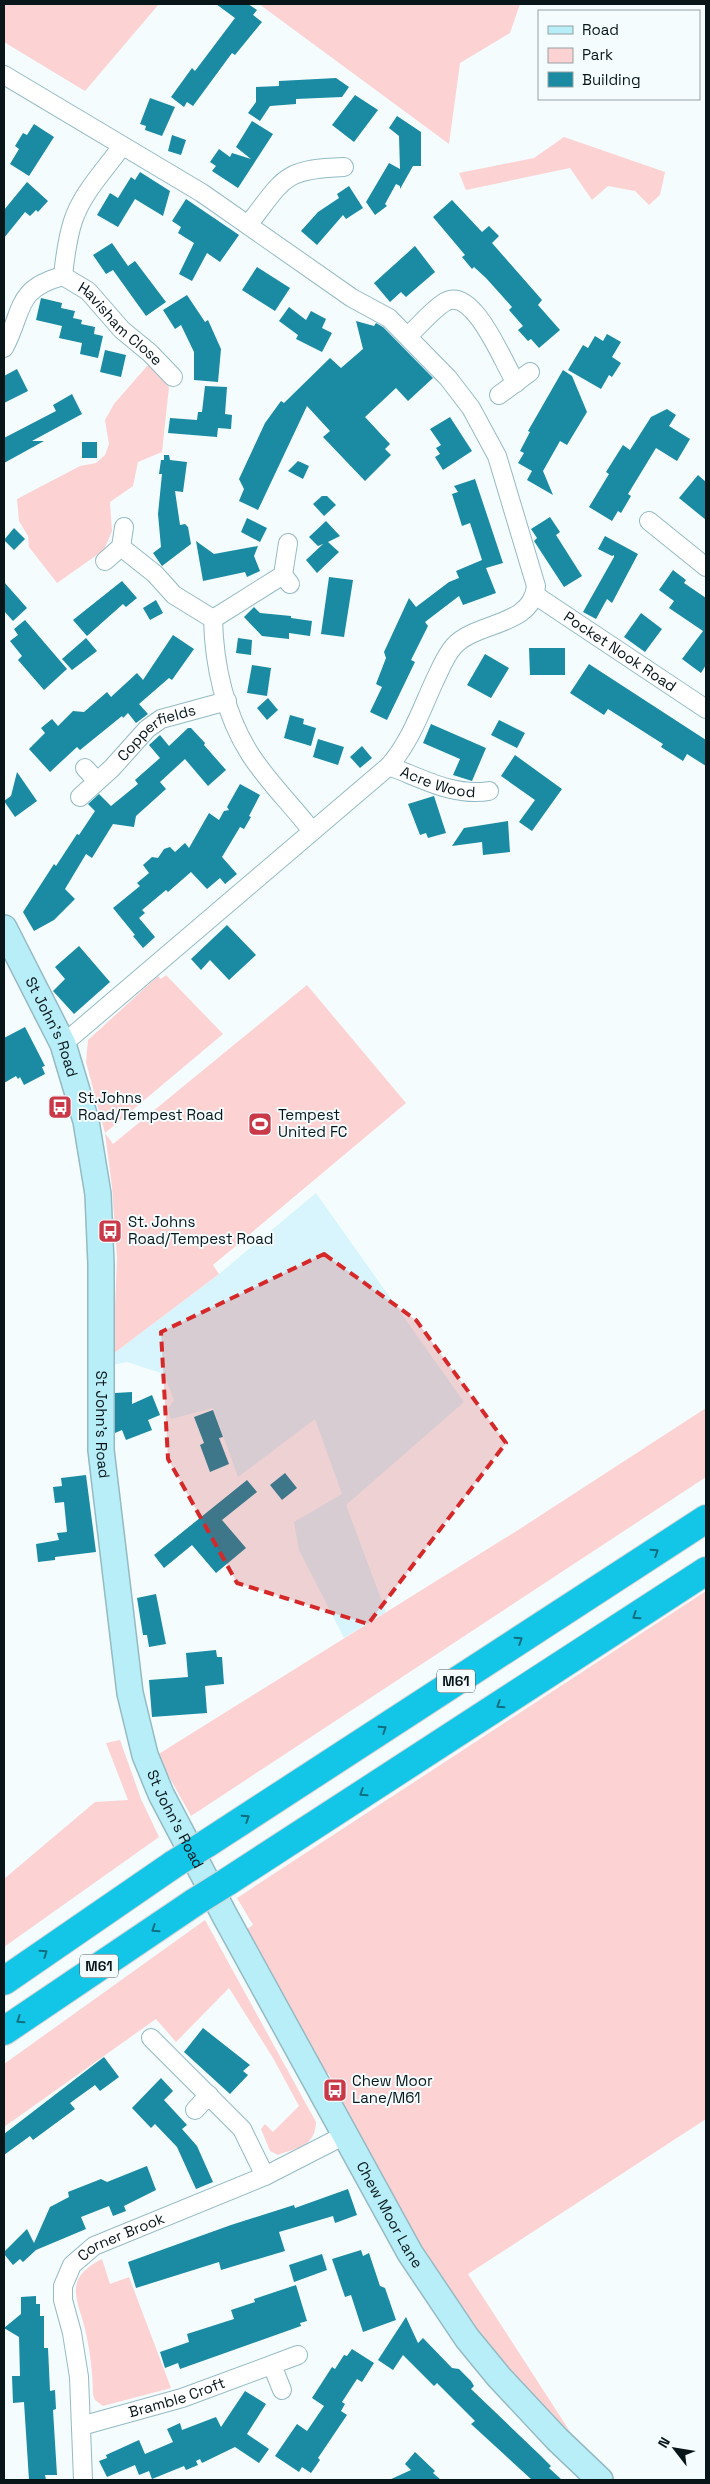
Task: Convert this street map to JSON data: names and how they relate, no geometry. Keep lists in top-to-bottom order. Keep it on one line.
{"streets":{"highway":["M61"],"street":["Havisham Close","Pocket Nook Road","Copperfields","Acre Wood","St John's Road","Chew Moor Lane","Corner Brook","Bramble Croft"]},"crossings":[["St John's Road","Chew Moor Lane"],["Chew Moor Lane","Corner Brook"],["Corner Brook","Bramble Croft"]],"places":{"bus stop":["St.Johns Road/Tempest Road","St. Johns Road/Tempest Road","Chew Moor Lane/M61"],"sports":["Tempest United FC"]},"legend":["Road","Park","Building"],"north":"top left"}
